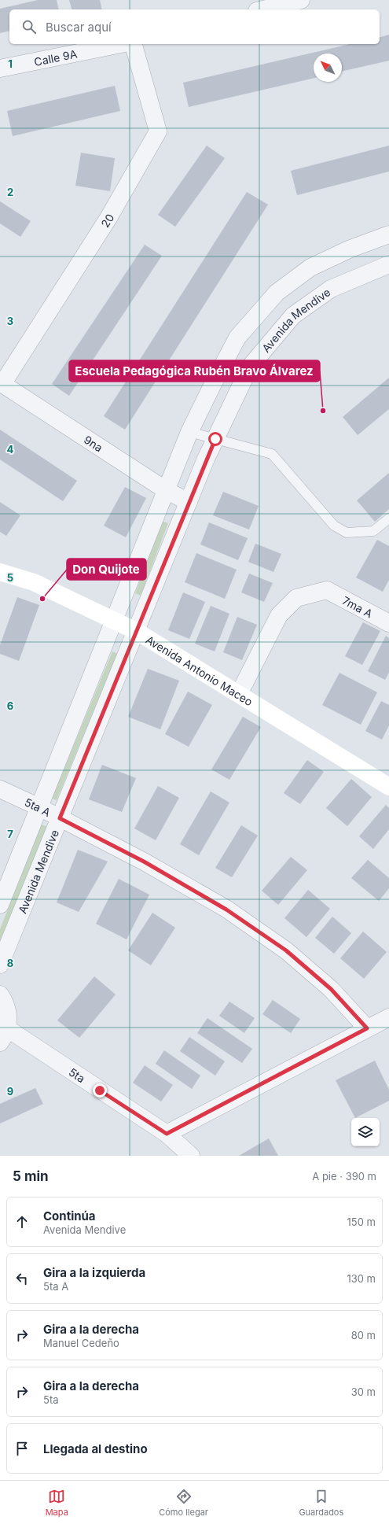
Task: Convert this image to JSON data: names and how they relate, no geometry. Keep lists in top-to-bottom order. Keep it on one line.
{"streets":{"main road":["Avenida Antonio Maceo"],"street":["Calle 9A","20","Avenida Mendive","9na","7ma A","5ta A","5ta"]},"crossings":[["20","9na"],["Avenida Mendive","9na"],["Avenida Mendive","Avenida Antonio Maceo"],["Avenida Mendive","5ta A"],["7ma A","Avenida Antonio Maceo"]],"places":["Escuela Pedagógica Rubén Bravo Álvarez","Don Quijote"],"north":"top left","page":{"search":"Buscar aquí","heading":["5 min","A pie · 390 m"],"list":[["Continúa","Avenida Mendive","150 m"],["Gira a la izquierda","5ta A","130 m"],["Gira a la derecha","Manuel Cedeño","80 m"],["Gira a la derecha","5ta","30 m"],"Llegada al destino"],"nav":["Mapa","Cómo llegar","Guardados"]},"grid":{"rows":["1","2","3","4","5","6","7","8","9"]}}
